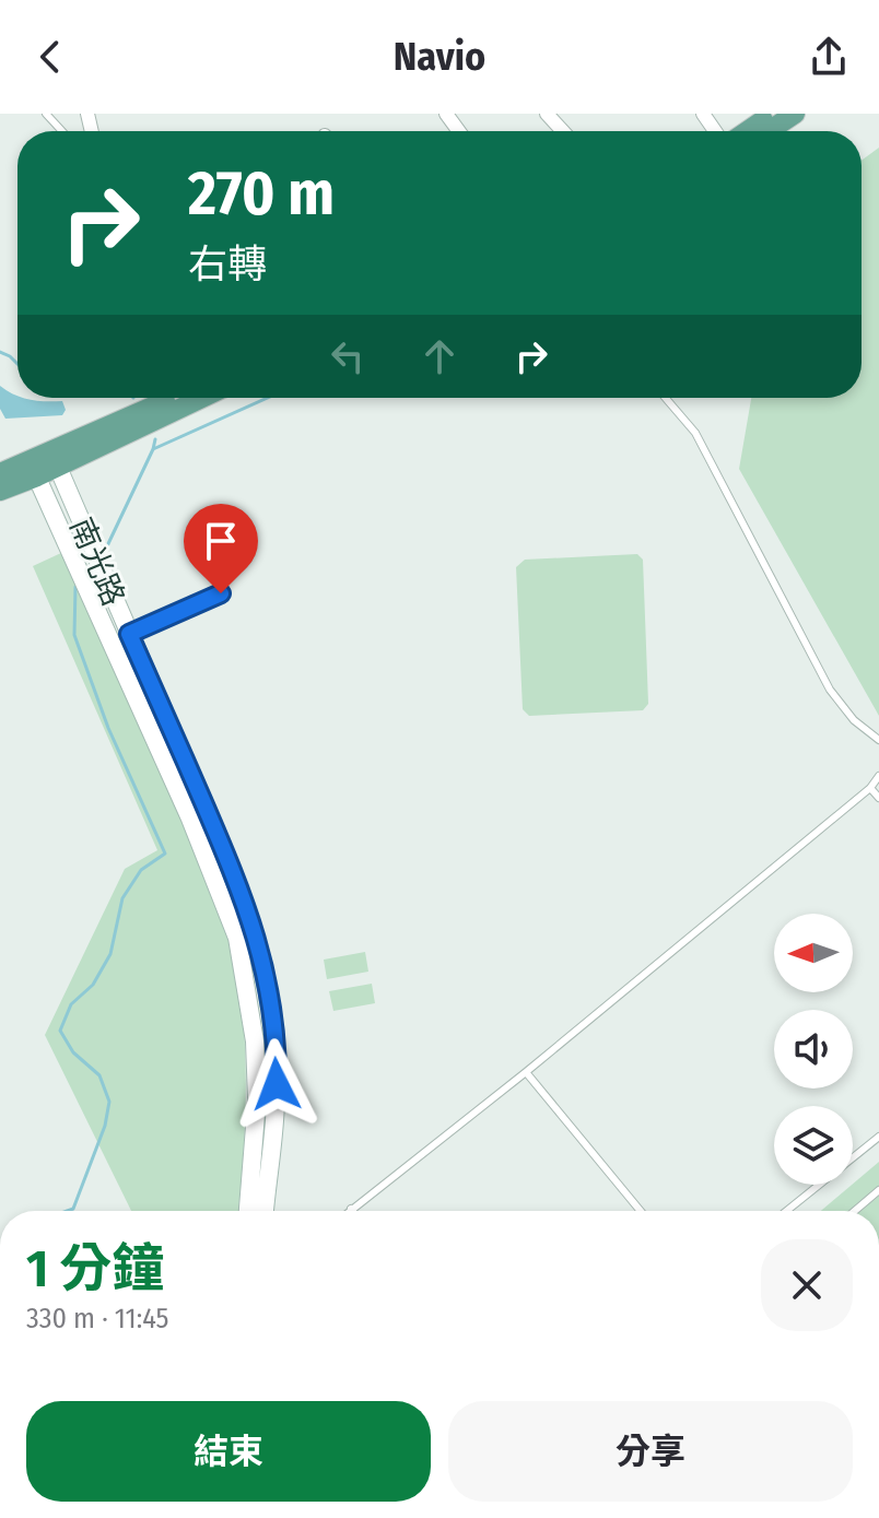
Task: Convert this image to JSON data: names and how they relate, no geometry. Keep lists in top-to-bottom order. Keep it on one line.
{"streets":{"street":["南光路"]},"north":"left","page":{"header":"Navio","turn":["270 m","右轉"],"heading":["1 分鐘","330 m · 11:45"],"buttons":["結束","分享"]}}
